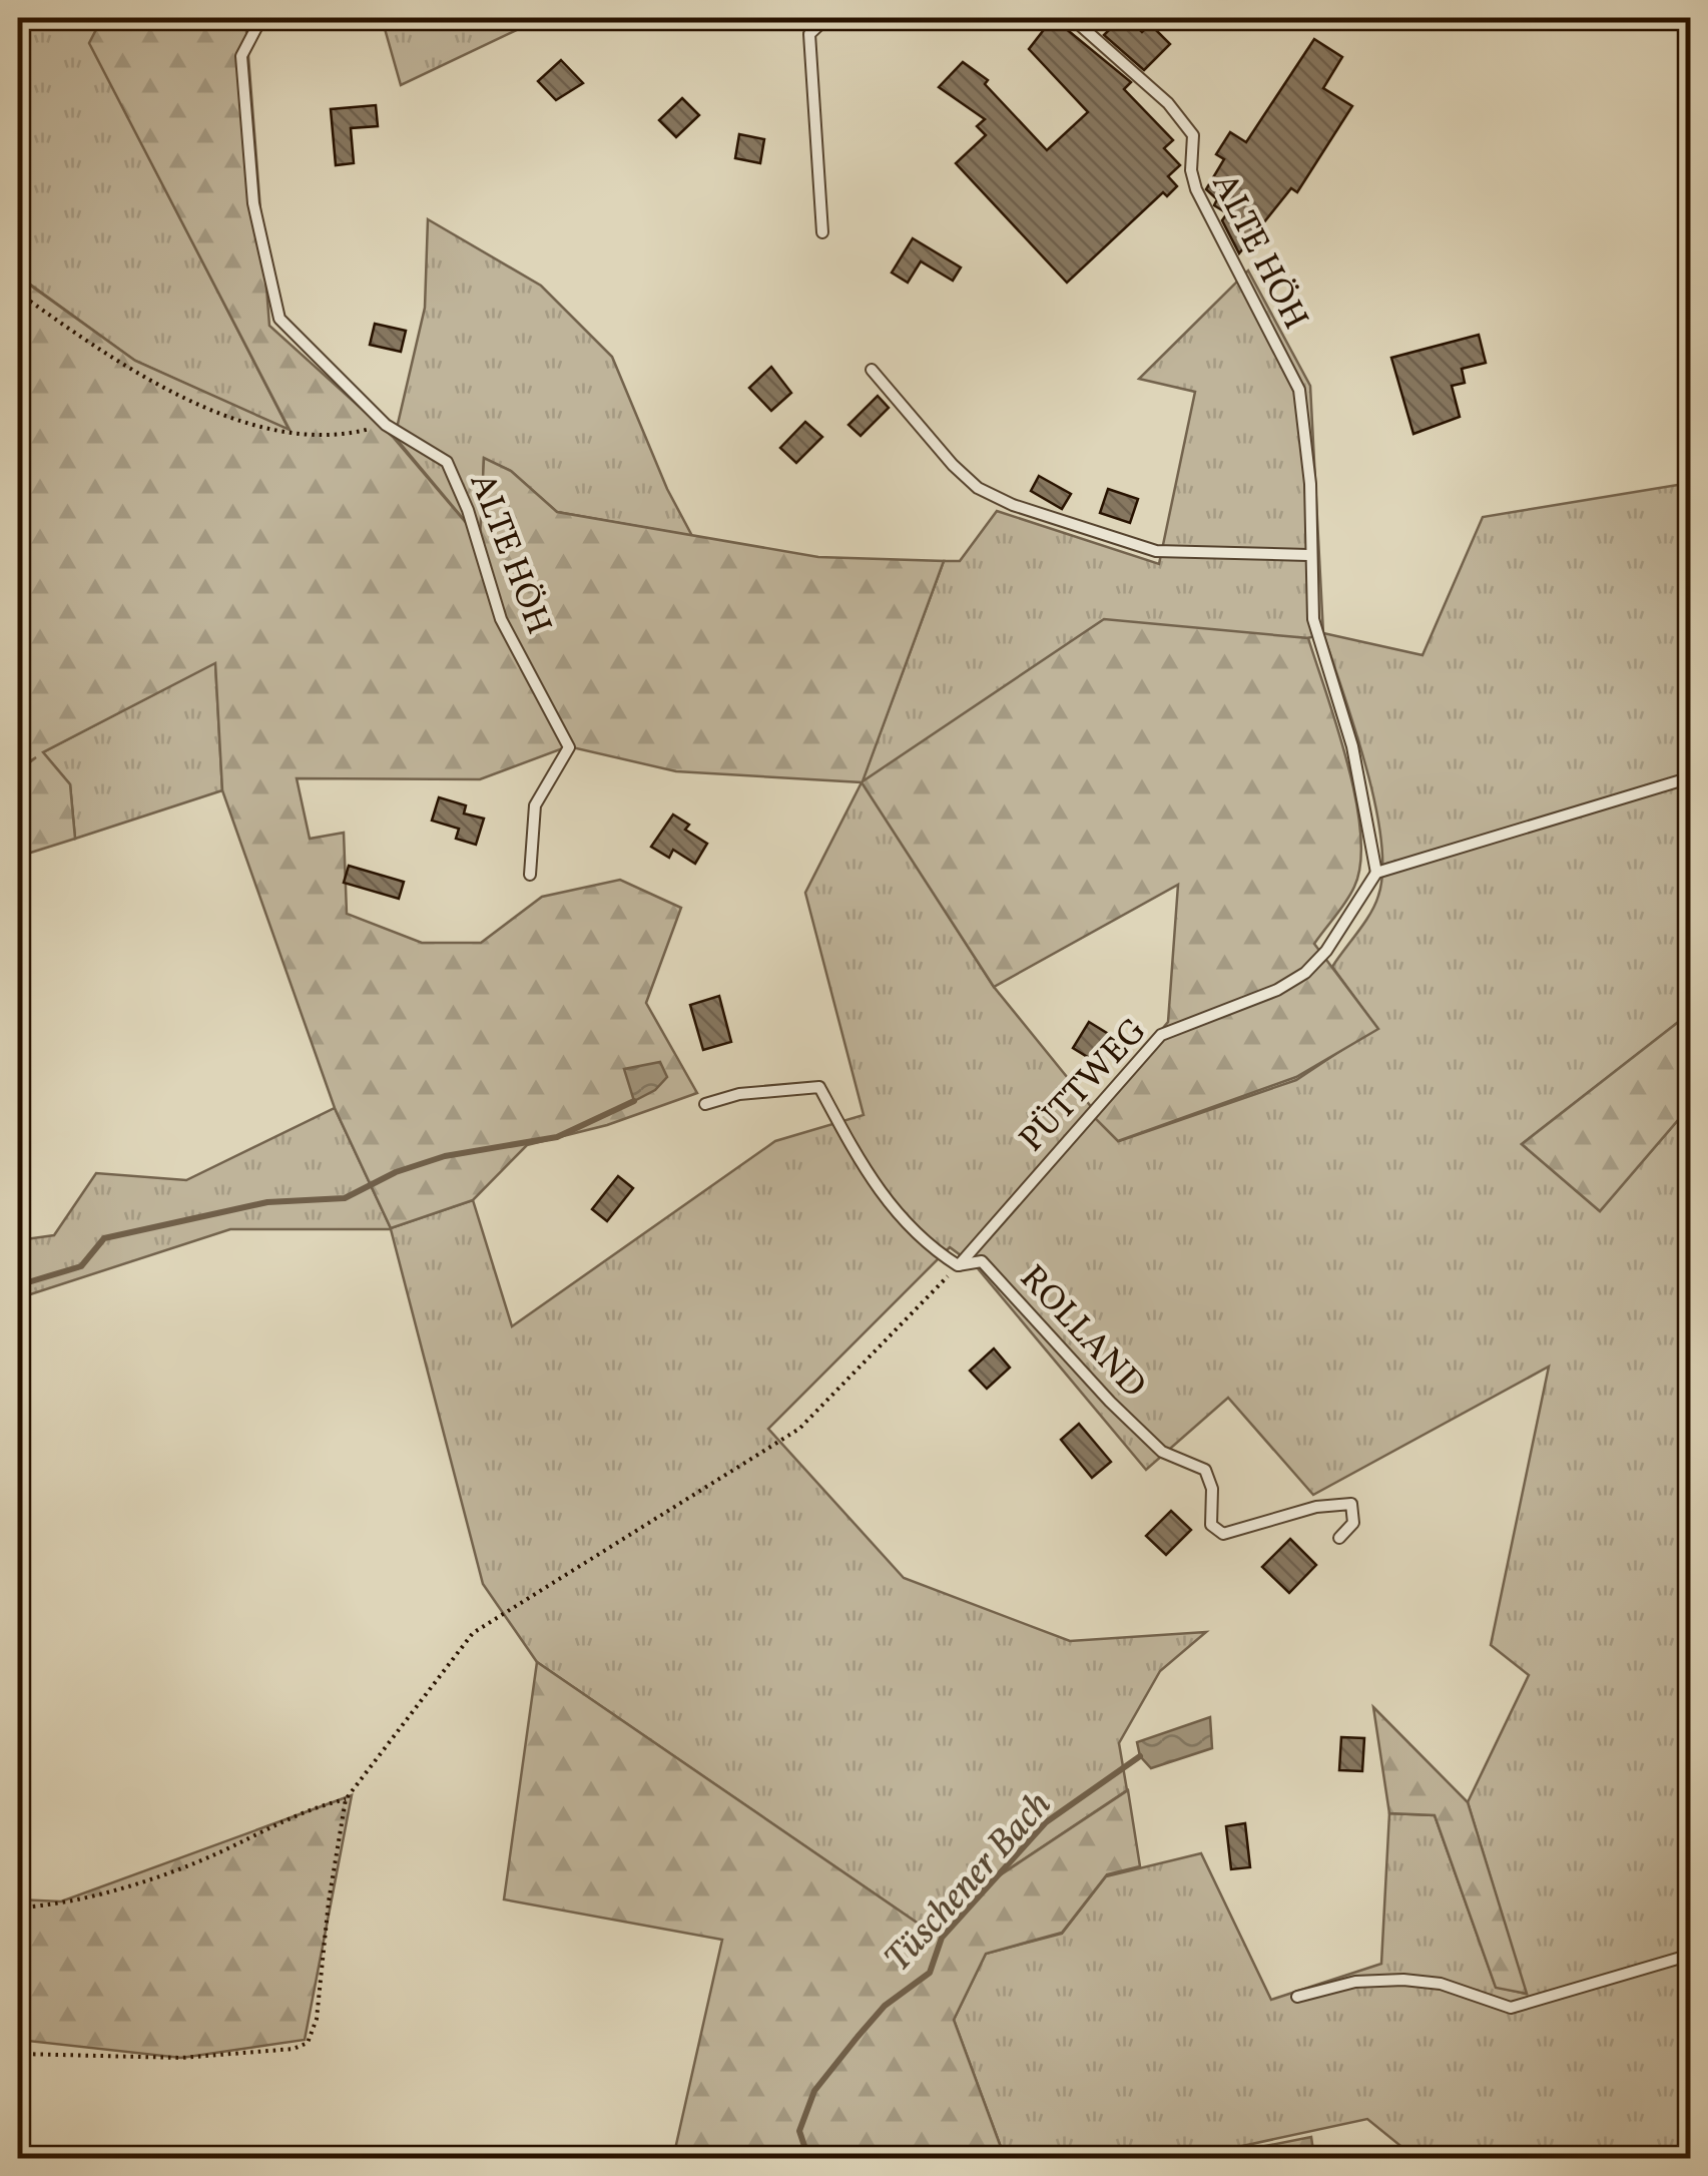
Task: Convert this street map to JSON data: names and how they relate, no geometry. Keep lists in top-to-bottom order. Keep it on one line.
{"streets":{"lane":["ALTE HÖH","PÜTTWEG","ROLLAND"]},"crossings":[["ALTE HÖH","PÜTTWEG"],["PÜTTWEG","ROLLAND"]],"water":["Tüschener Bach"]}
